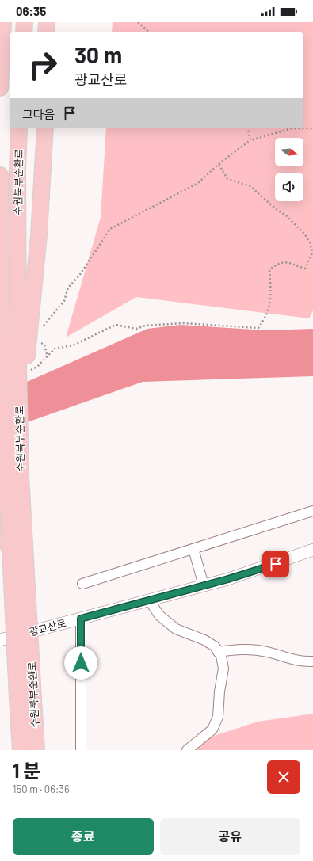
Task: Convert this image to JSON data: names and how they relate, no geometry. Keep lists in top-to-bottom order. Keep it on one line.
{"streets":{"highway":["수원북부순환로"],"street":["광교산로"]},"north":"right","page":{"status":"06:35","turn":["30 m","광교산로"],"then":"그다음","heading":["1 분","150 m · 06:36"],"buttons":["종료","공유"]}}
